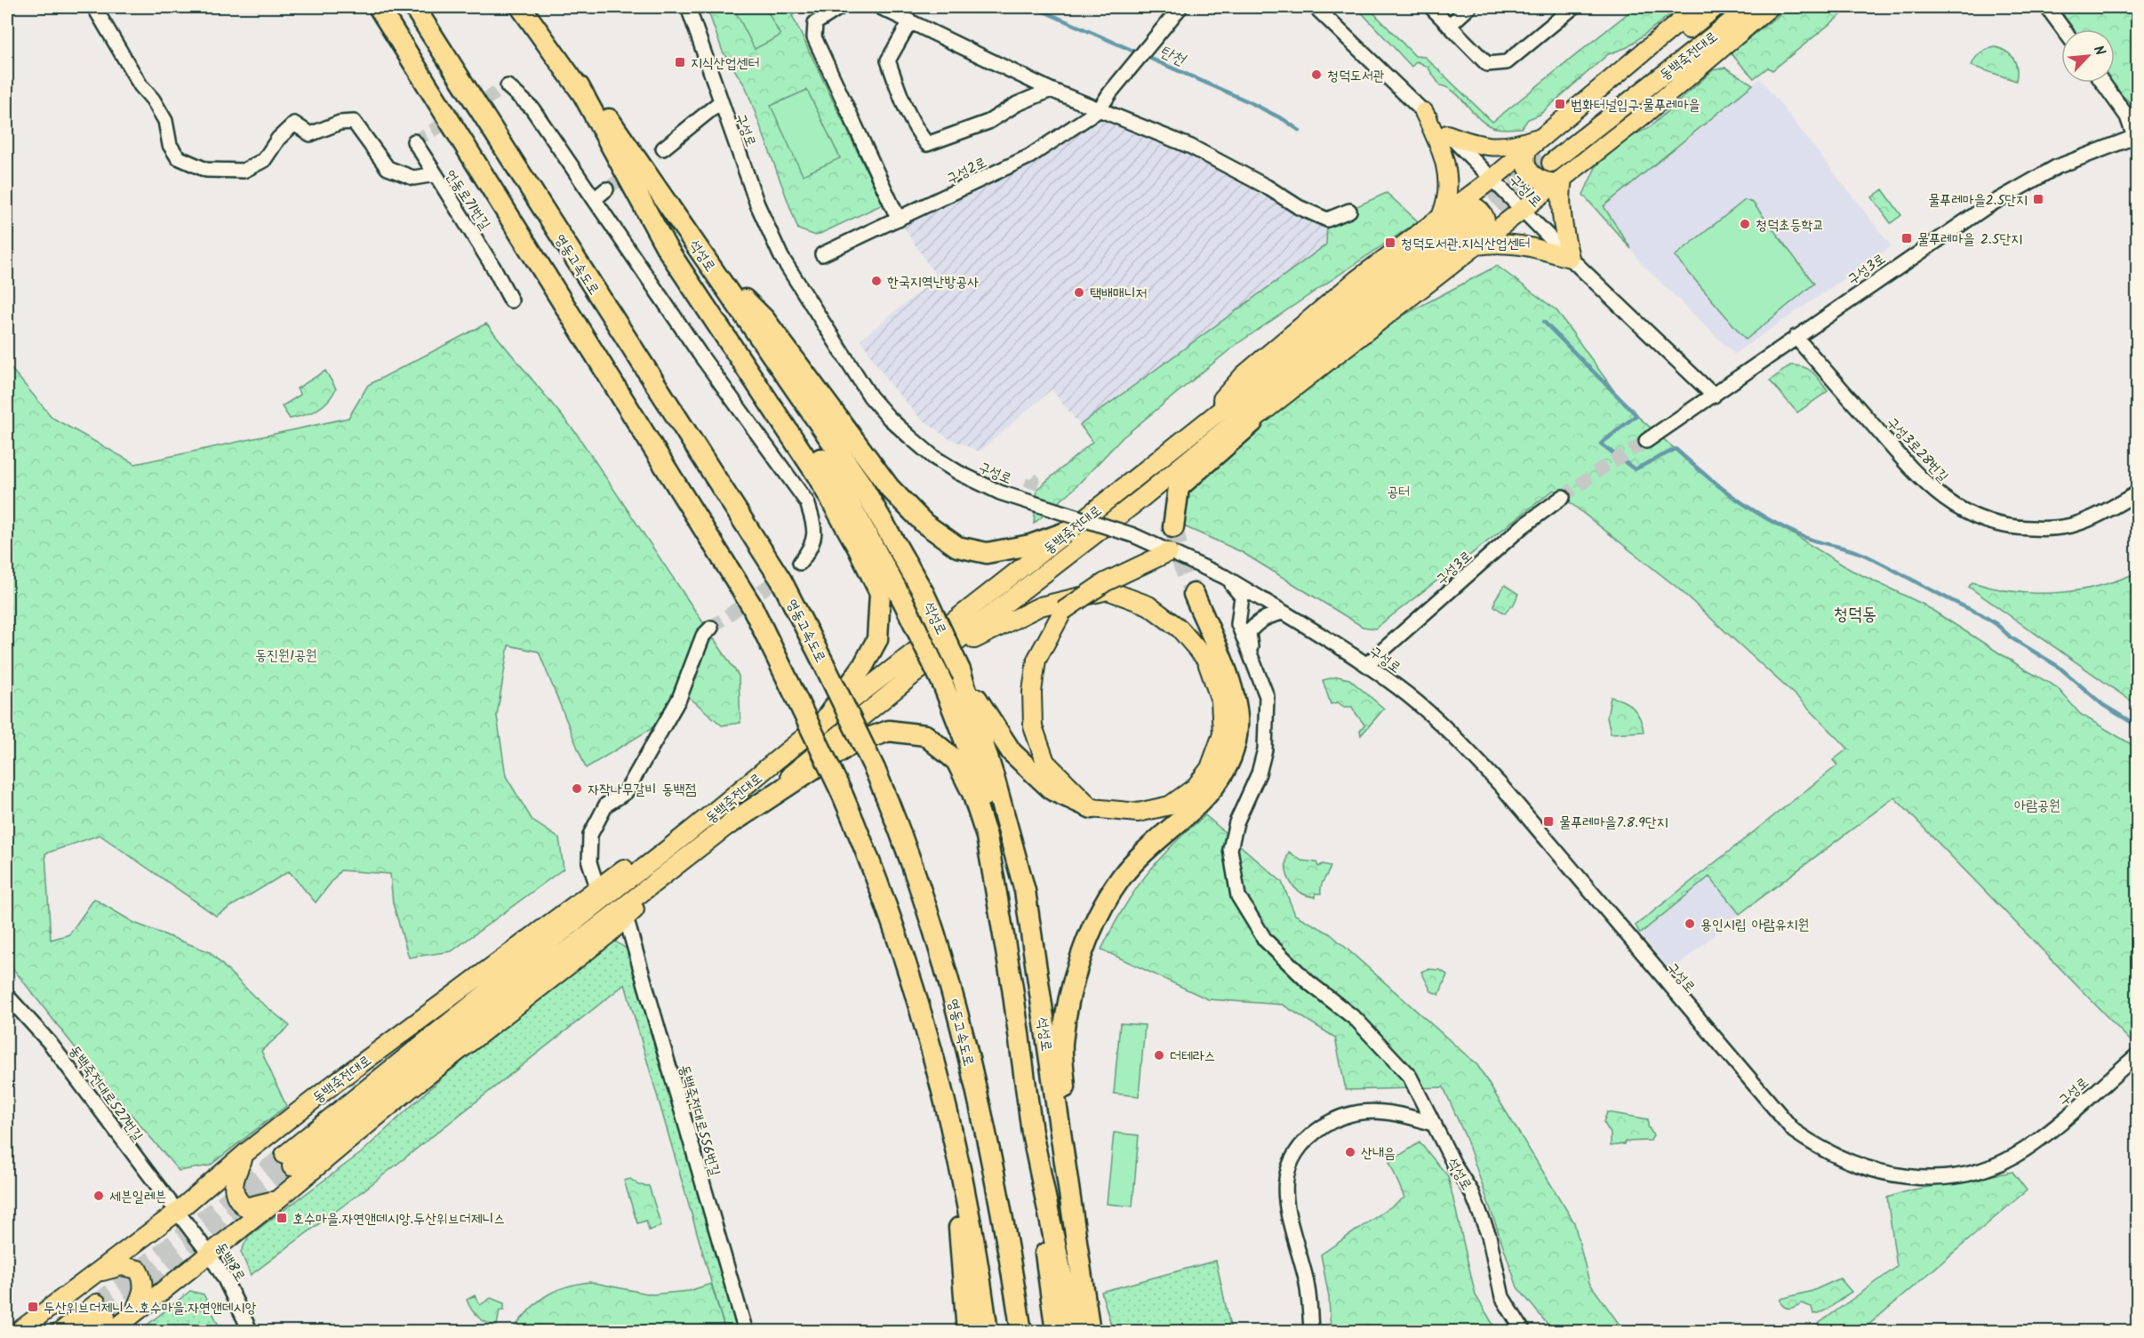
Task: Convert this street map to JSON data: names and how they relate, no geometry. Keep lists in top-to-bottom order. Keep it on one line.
{"streets":{"highway":["석성로","영동고속도로"],"main road":["동백죽전대로"],"street":["구성로","구성2로","구성1로","언동로71번길","구성3로","구성3로28번길","동백죽전대로527번길","동백죽전대로556번길","동백8로"]},"crossings":[["동백죽전대로","동백죽전대로527번길"],["동백죽전대로","동백죽전대로556번길"],["동백죽전대로","동백8로"],["구성로","구성3로"],["구성1로","구성3로"],["구성3로","구성3로28번길"],["동백죽전대로527번길","동백8로"]],"districts":["청덕동"],"water":["탄천"],"parks":["공터","동진원1공원","아람공원"],"places":{"transit":["지식산업센터","법화터널입구.물푸레마을","물푸레마을2.5단지","물푸레마을 2.5단지","청덕도서관.지식산업센터","물푸레마을7.8.9단지","호수마을.자연앤데시앙.두산위브더제니스","두산위브더제니스.호수마을.자연앤데시앙"],"other":["청덕도서관","청덕초등학교","한국지역난방공사","택배매니저","자작나무갈비 동백점","용인시립 아람유치원","더테라스","산내음","세븐일레븐"]},"north":"top right"}
